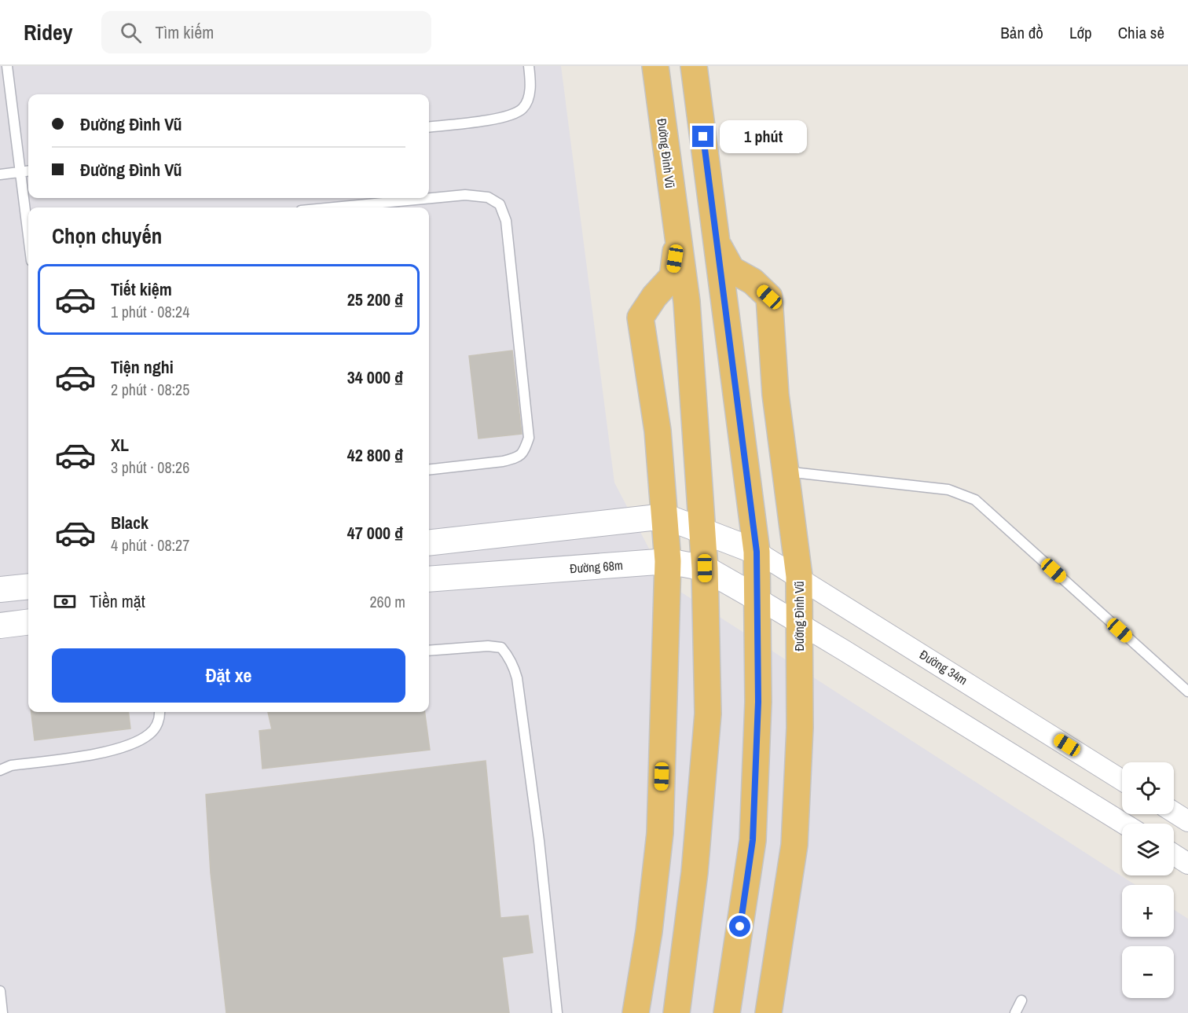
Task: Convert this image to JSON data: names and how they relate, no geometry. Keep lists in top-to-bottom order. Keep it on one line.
{"streets":{"highway":["Đường Đình Vũ"],"street":["Đường 68m","Đường 34m"]},"crossings":[["Đường Đình Vũ","Đường 68m"],["Đường Đình Vũ","Đường 34m"]],"page":{"header":"Ridey","search":"Tìm kiếm","nav":["Bản đồ","Lớp","Chia sẻ"],"banner":["Đường Đình Vũ","Đường Đình Vũ"],"bubble":"1 phút","heading":"Chọn chuyến","list":[{"name":"Tiết kiệm","note":"1 phút · 08:24","value":"25 200 ₫"},{"name":"Tiện nghi","note":"2 phút · 08:25","value":"34 000 ₫"},{"name":"XL","note":"3 phút · 08:26","value":"42 800 ₫"},{"name":"Black","note":"4 phút · 08:27","value":"47 000 ₫"}],"pay":["Tiền mặt","260 m"],"buttons":"Đặt xe","map_buttons":["+","−"]}}
